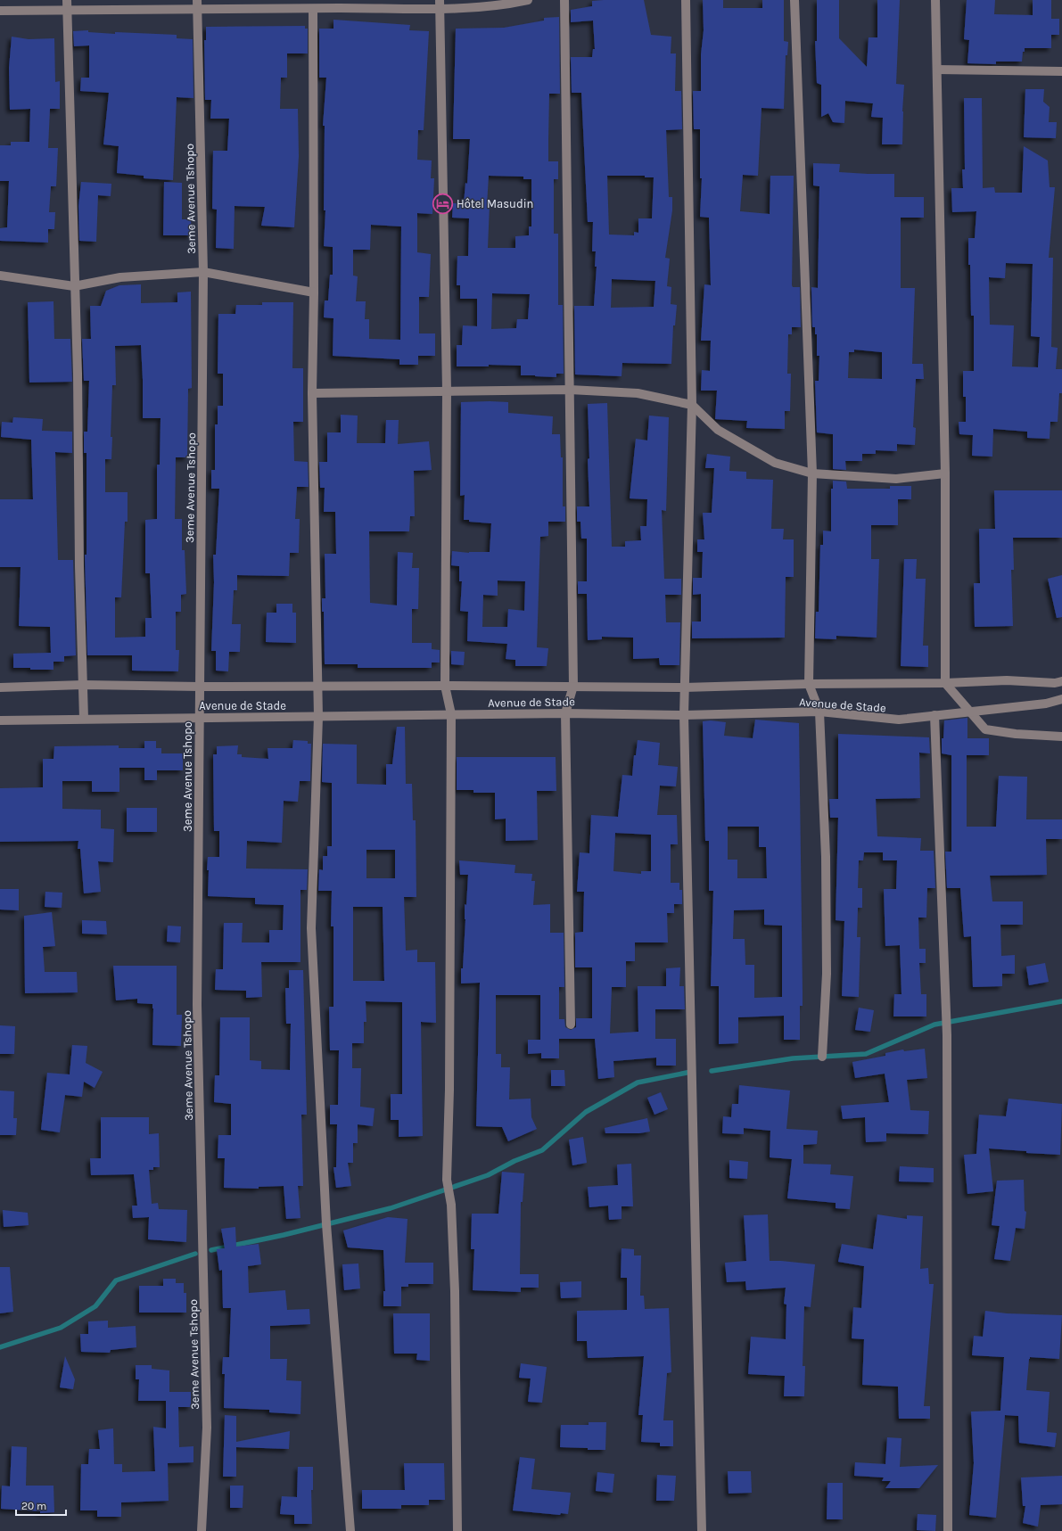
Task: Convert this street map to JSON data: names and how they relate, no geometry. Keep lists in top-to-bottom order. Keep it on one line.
{"streets":{"street":["3eme Avenue Tshopo","Avenue de Stade"]},"crossings":[["3eme Avenue Tshopo","Avenue de Stade"]],"places":{"hotel":["Hôtel Masudin"]},"scale_bar":"20 m"}
